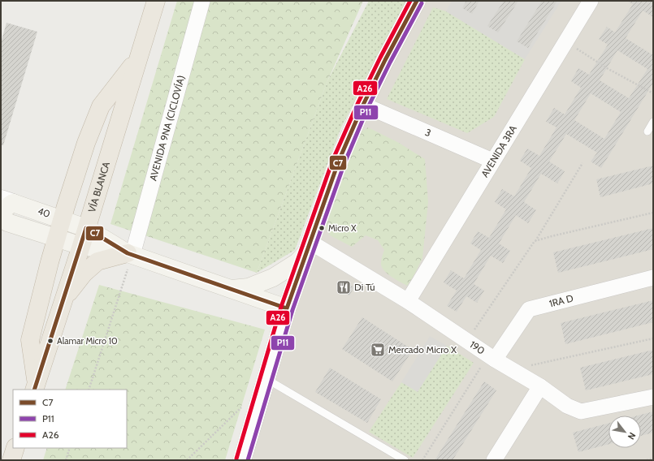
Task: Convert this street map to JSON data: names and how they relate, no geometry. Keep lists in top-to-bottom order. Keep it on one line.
{"streets":{"highway":["VÍA BLANCA"],"main road":["40"],"street":["AVENIDA 9NA (CICLOVÍA)","3","AVENIDA 3RA","1RA D","190"]},"crossings":[["3","AVENIDA 3RA"],["AVENIDA 3RA","190"],["VÍA BLANCA","40"],["1RA D","190"]],"places":{"other":["Micro X","Alamar Micro 10"],"restaurant":["Di Tú"],"supermarket":["Mercado Micro X"]},"lines":["transit line C7","transit line A26","transit line P11"],"legend":["C7","P11","A26"],"north":"bottom right"}
